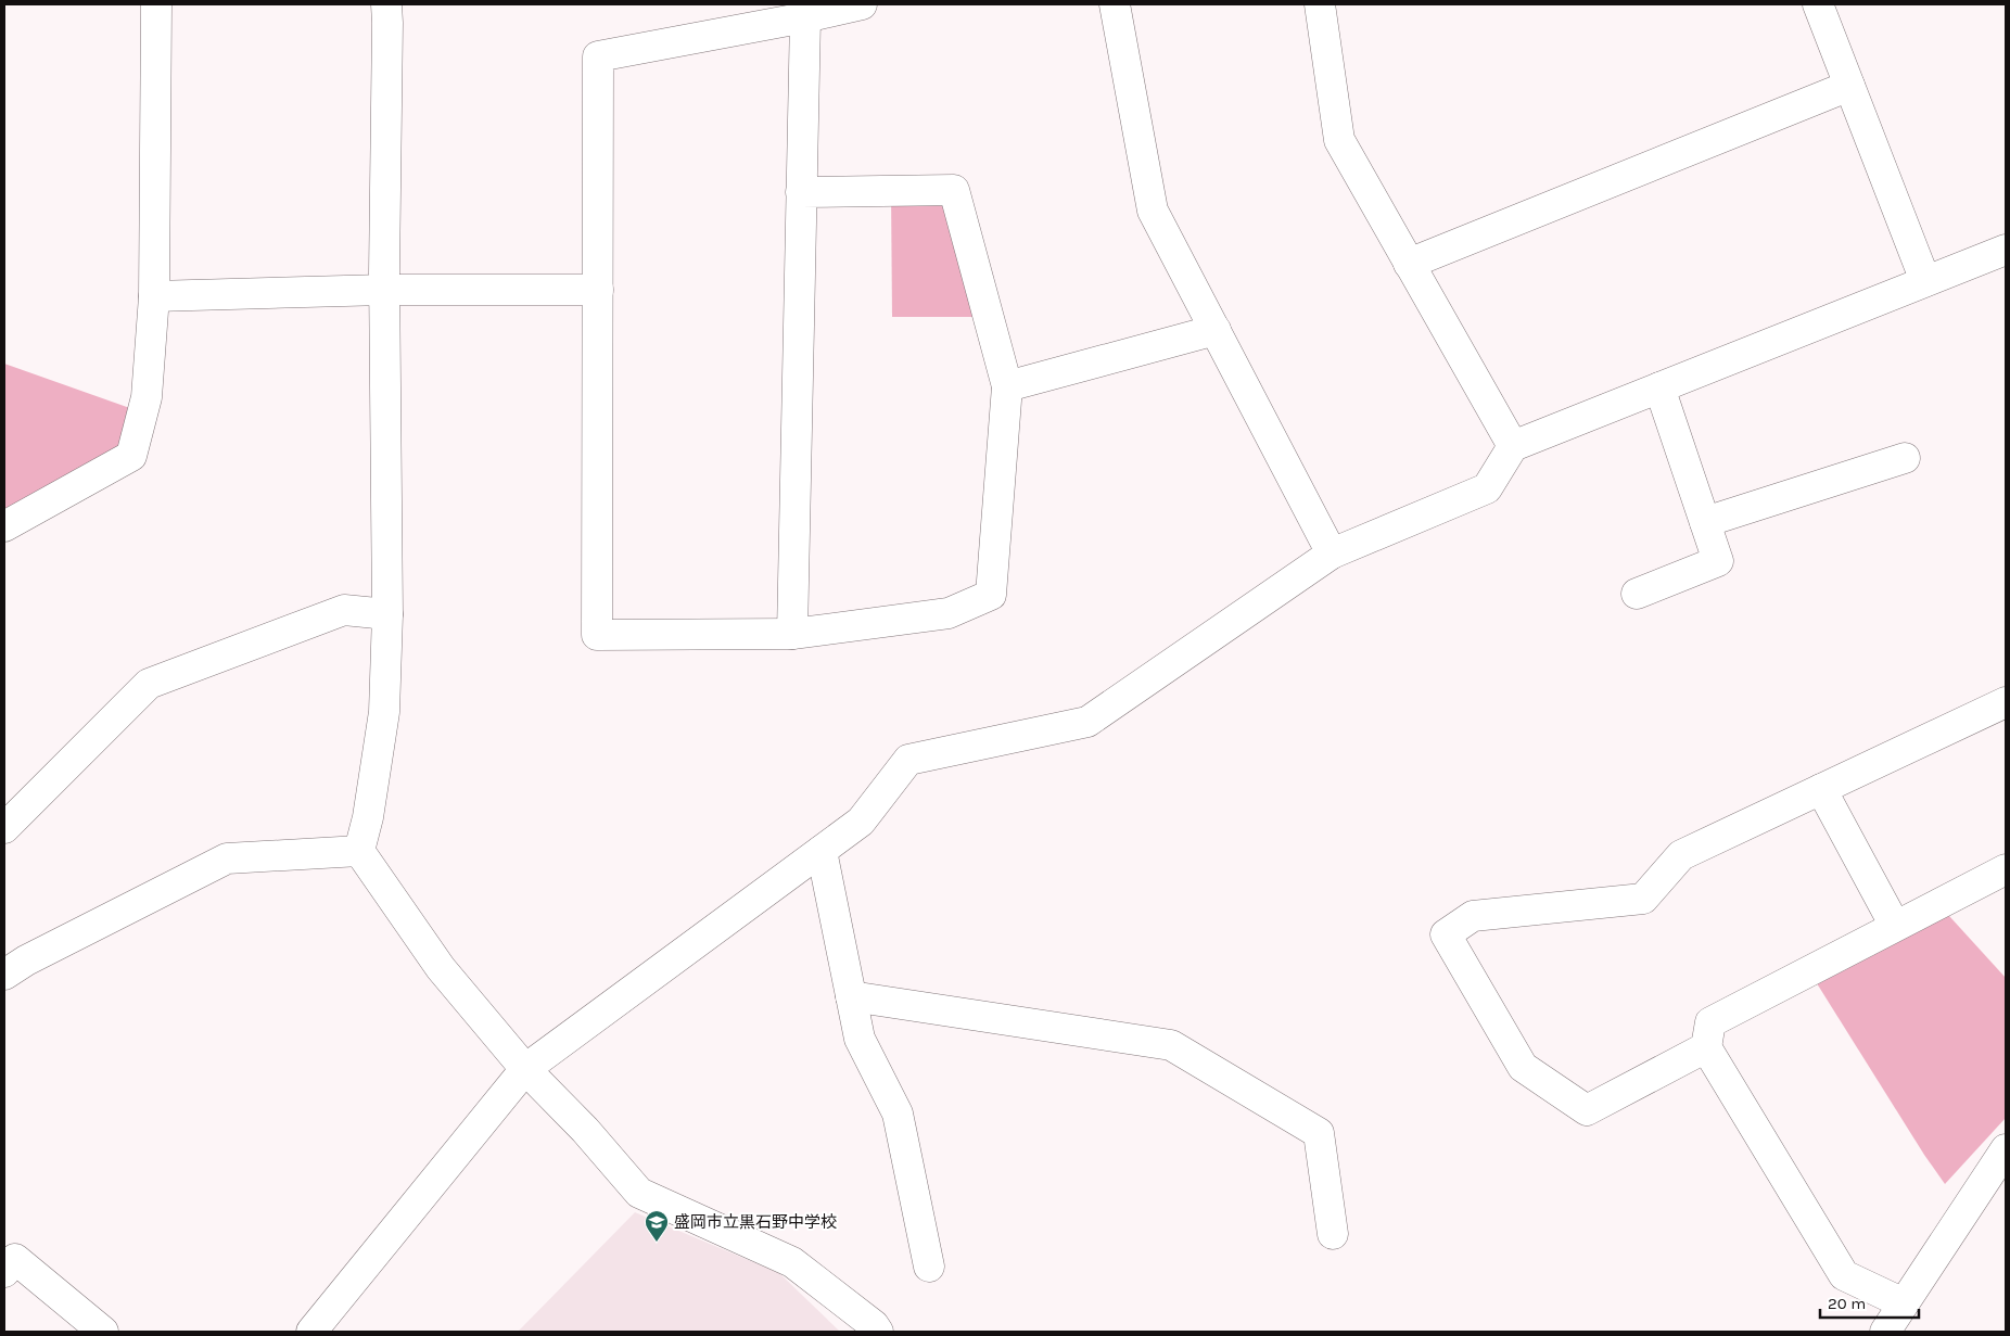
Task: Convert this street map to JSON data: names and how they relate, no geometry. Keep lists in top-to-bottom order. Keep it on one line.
{"places":{"school or university":["盛岡市立黒石野中学校"]},"scale_bar":"20 m"}
